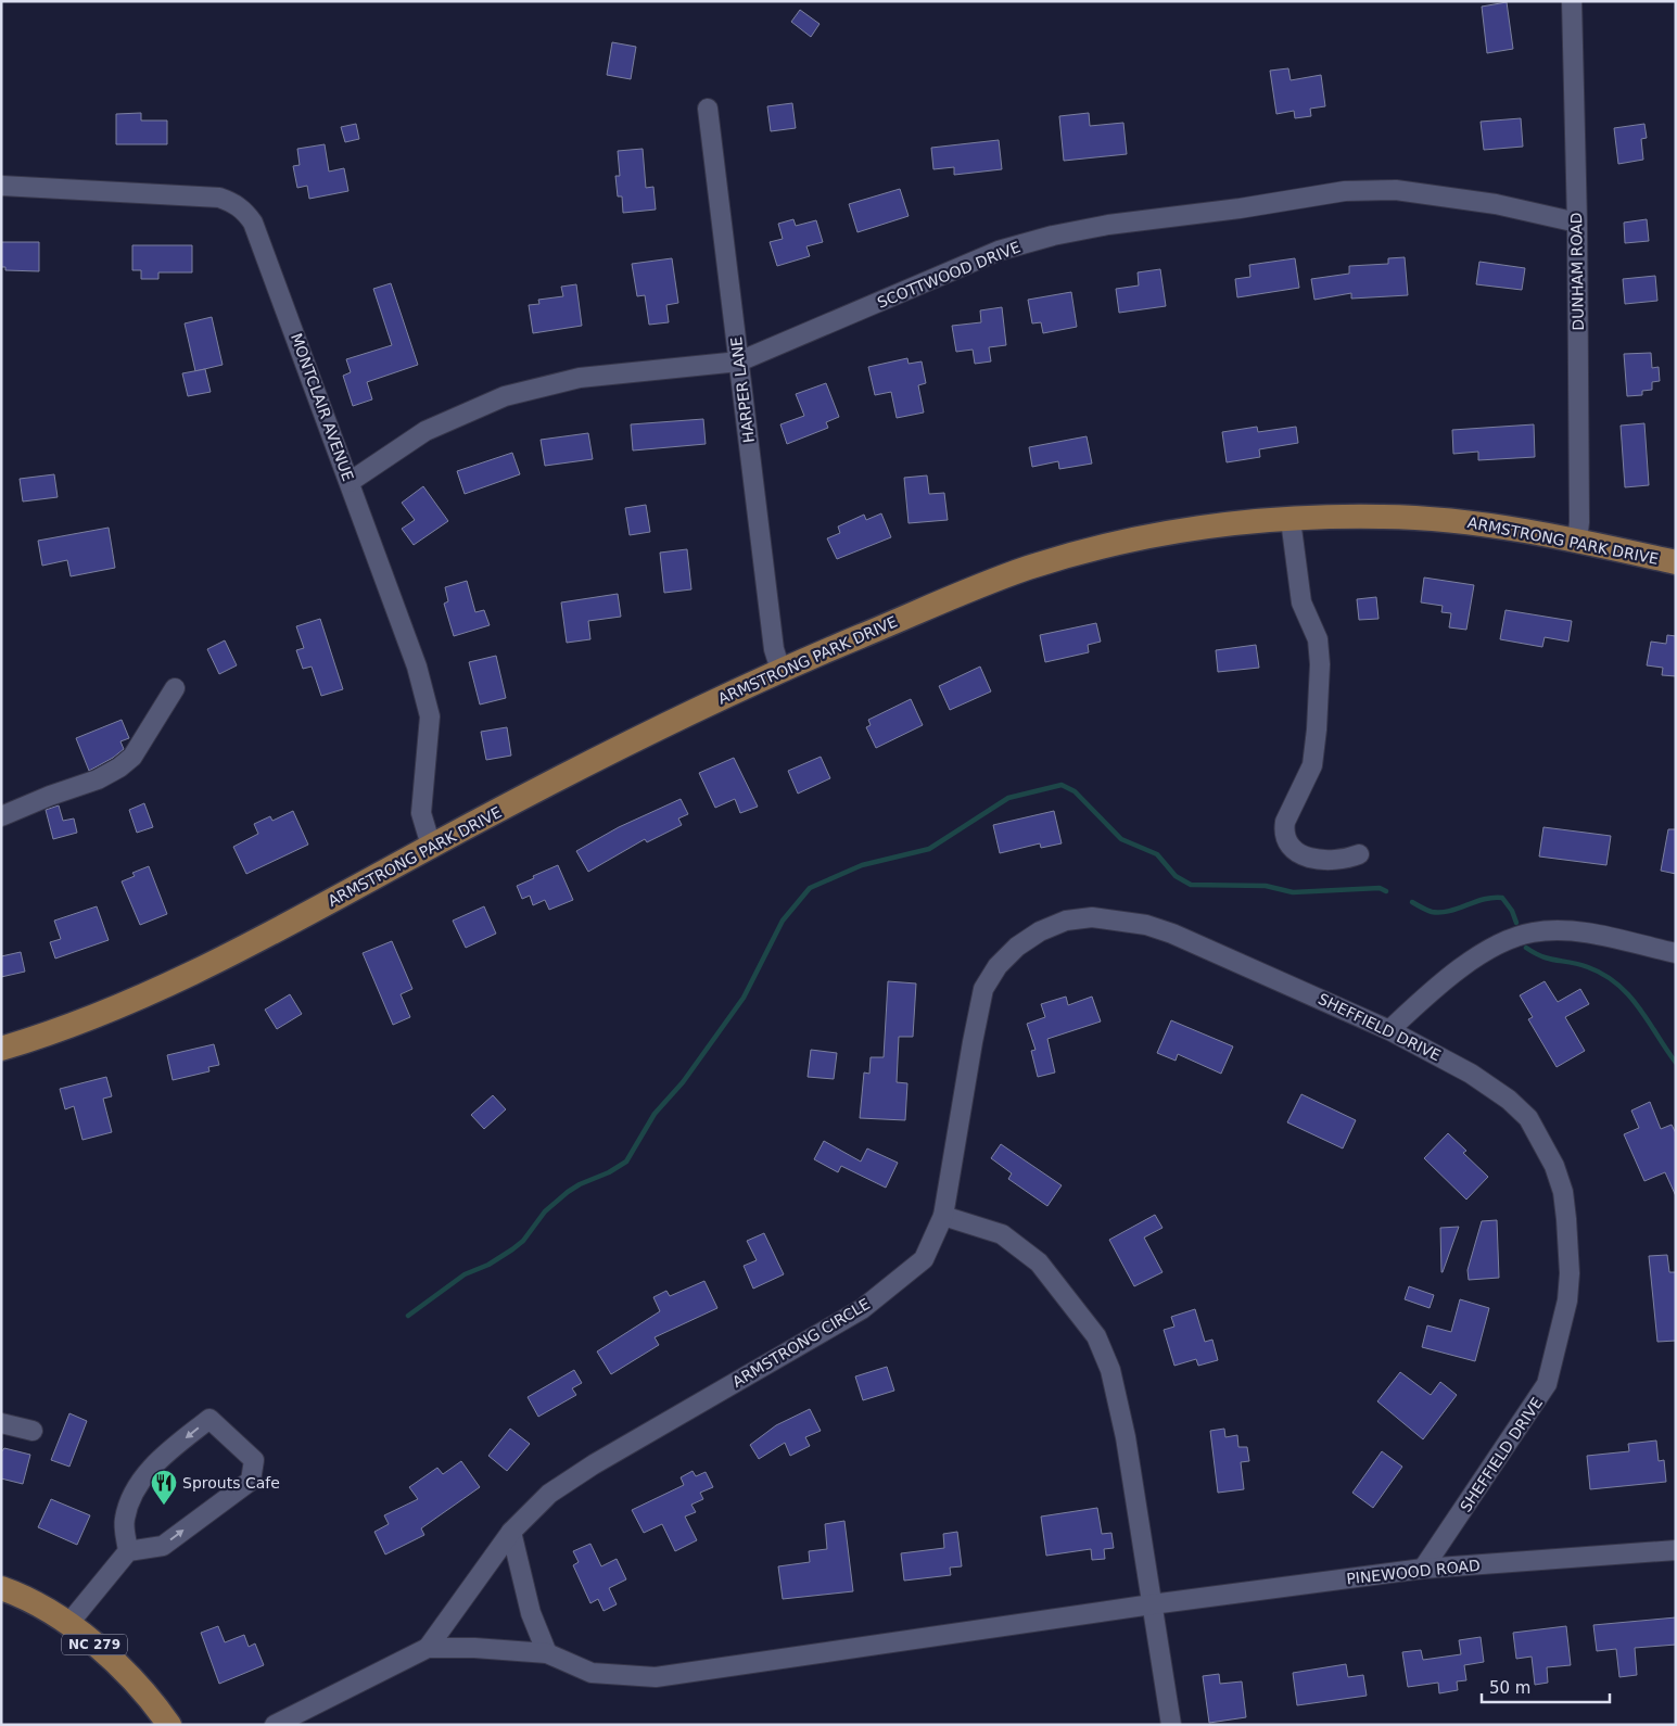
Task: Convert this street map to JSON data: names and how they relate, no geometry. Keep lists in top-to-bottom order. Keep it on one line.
{"streets":{"main road":["ARMSTRONG PARK DRIVE","NC 279"],"street":["DUNHAM ROAD","SCOTTWOOD DRIVE","HARPER LANE","MONTCLAIR AVENUE","SHEFFIELD DRIVE","ARMSTRONG CIRCLE","PINEWOOD ROAD"]},"crossings":[["DUNHAM ROAD","SCOTTWOOD DRIVE"],["DUNHAM ROAD","ARMSTRONG PARK DRIVE"],["SCOTTWOOD DRIVE","HARPER LANE"],["SCOTTWOOD DRIVE","MONTCLAIR AVENUE"],["HARPER LANE","ARMSTRONG PARK DRIVE"],["MONTCLAIR AVENUE","ARMSTRONG PARK DRIVE"],["SHEFFIELD DRIVE","ARMSTRONG CIRCLE"],["SHEFFIELD DRIVE","PINEWOOD ROAD"],["ARMSTRONG CIRCLE","PINEWOOD ROAD"]],"places":{"restaurant":["Sprouts Cafe"]},"scale_bar":"50 m"}
